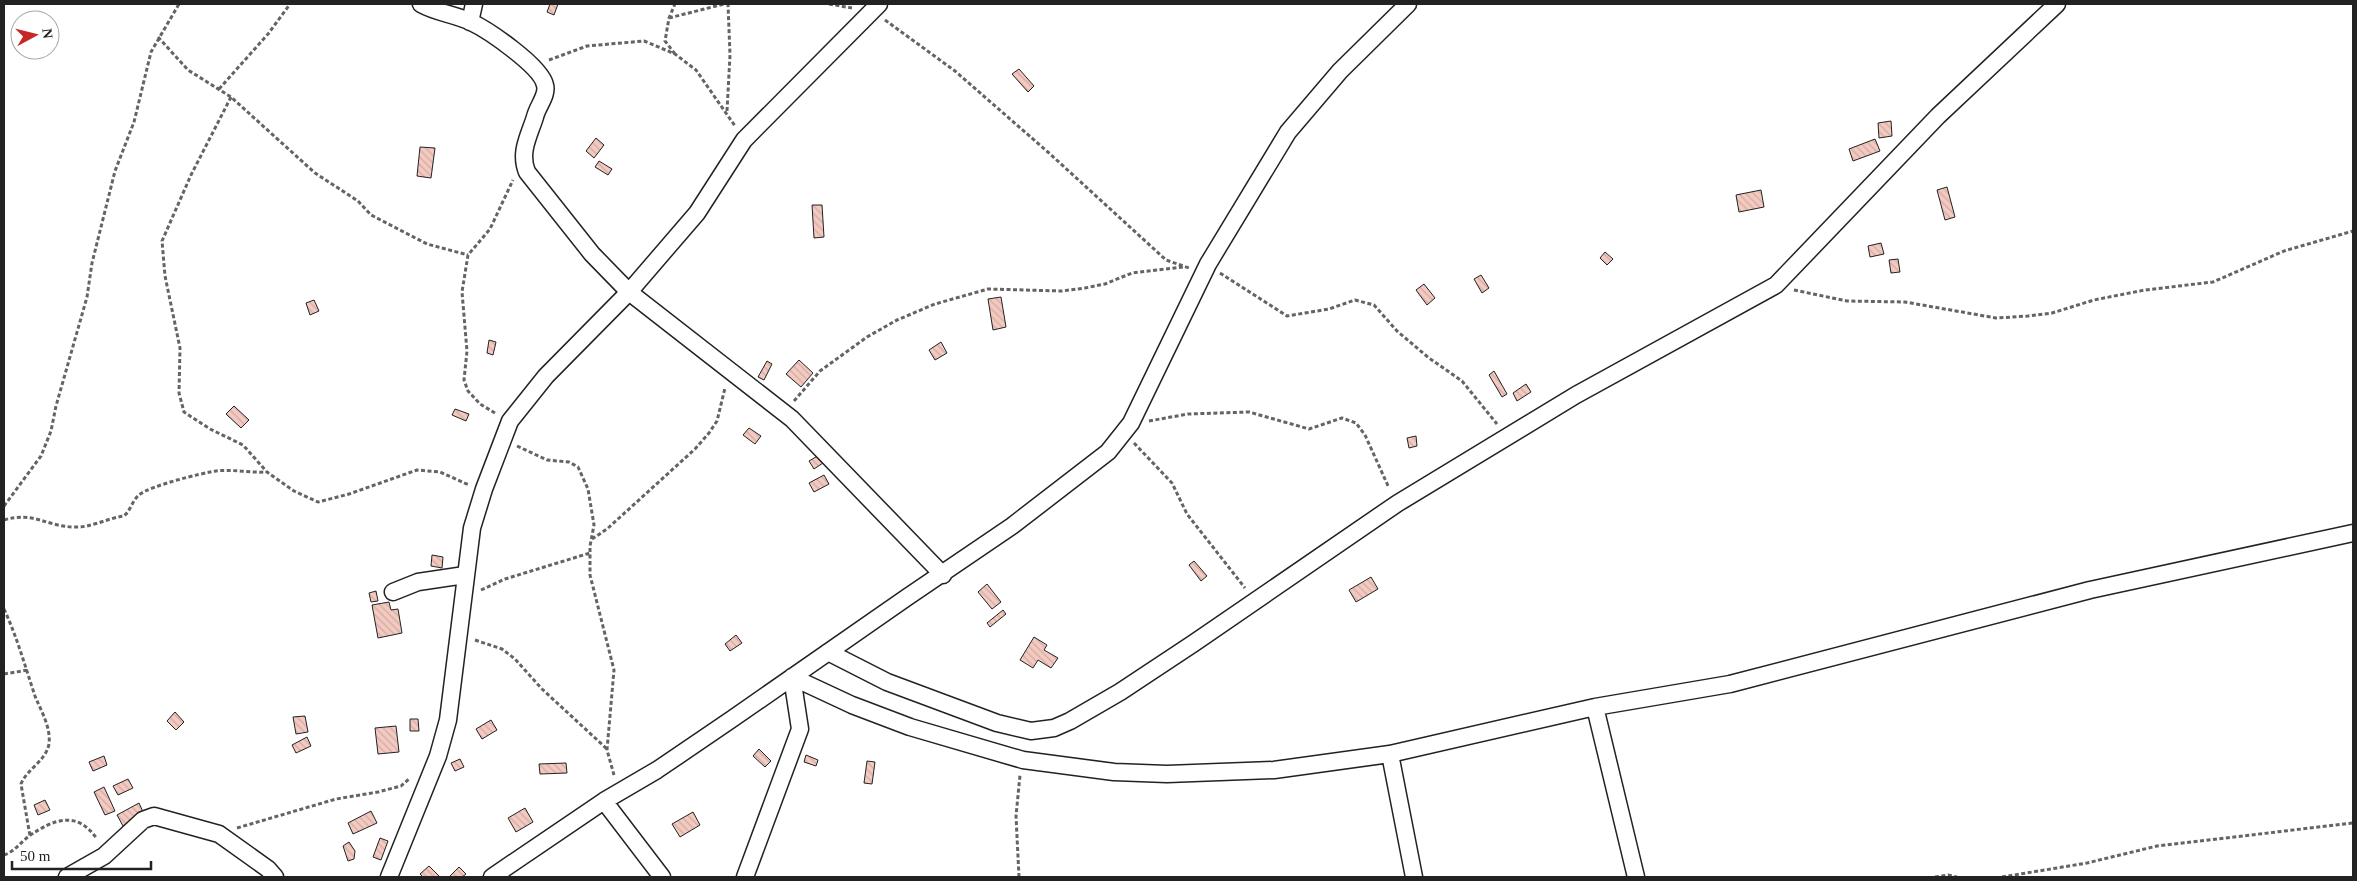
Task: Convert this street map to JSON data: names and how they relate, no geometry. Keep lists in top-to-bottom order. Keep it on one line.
{"scale_bar":"50 m","north":"right"}
